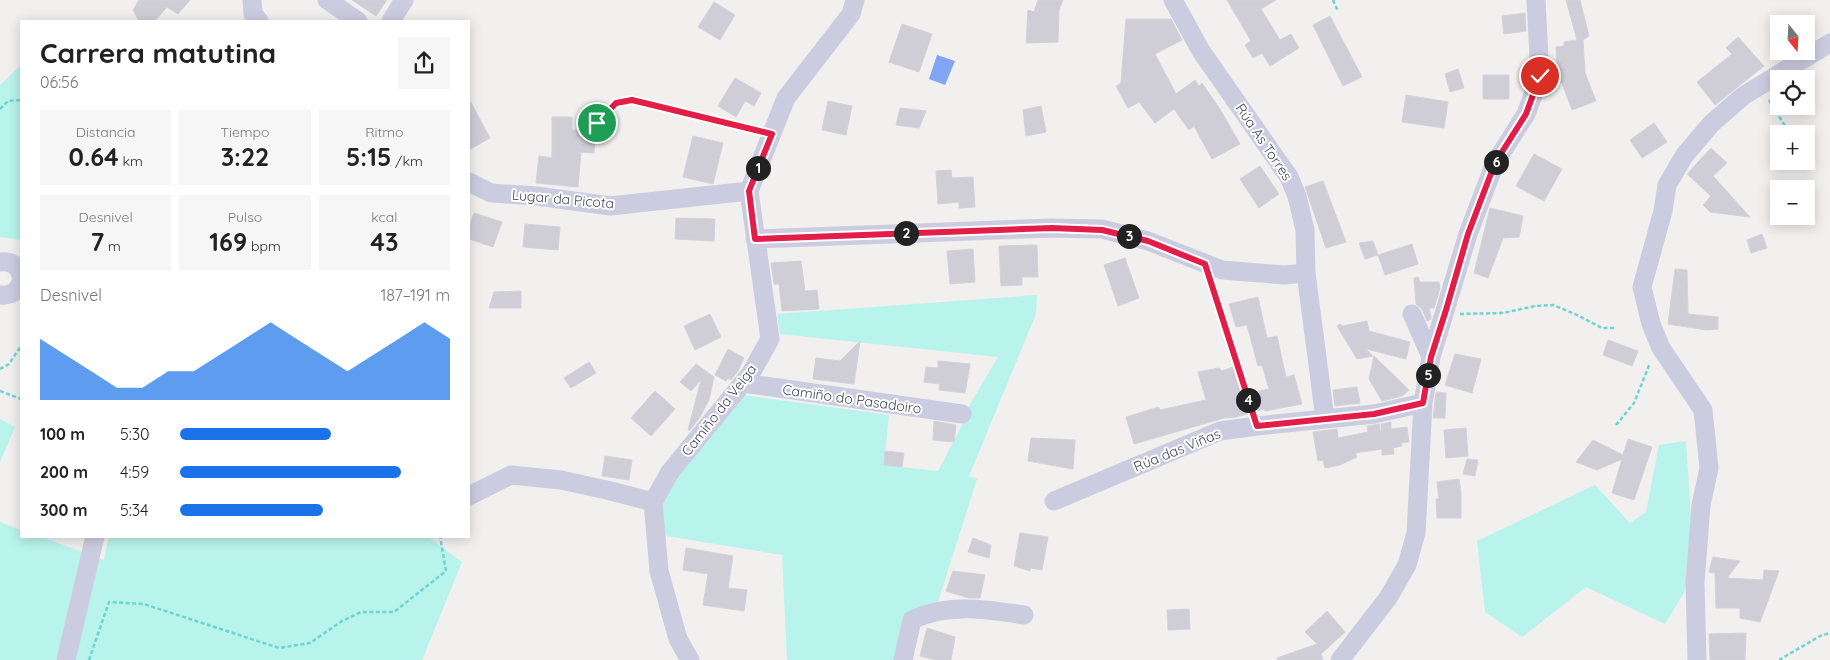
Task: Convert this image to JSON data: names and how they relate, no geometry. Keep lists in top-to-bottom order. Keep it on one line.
{"streets":{"street":["Rúa As Torres","Lugar da Picota","Camiño do Pasadoiro","Camiño da Veiga","Rúa das Viñas"]},"crossings":[["Rúa As Torres","Rúa das Viñas"],["Lugar da Picota","Camiño da Veiga"],["Camiño do Pasadoiro","Camiño da Veiga"]],"north":"bottom","page":{"map_buttons":["+","−"],"heading":["Carrera matutina","06:56"],"stats":[["Distancia","0.64 km"],["Tiempo","3:22"],["Ritmo","5:15 /km"],["Desnivel","7 m"],["Pulso","169 bpm"],["kcal","43"]],"pins":["6","1","2","3","5","4"],"chart":["Desnivel","187–191 m"],"list":[{"name":"100 m","note":"5:30"},{"name":"200 m","note":"4:59"},{"name":"300 m","note":"5:34"}]}}
